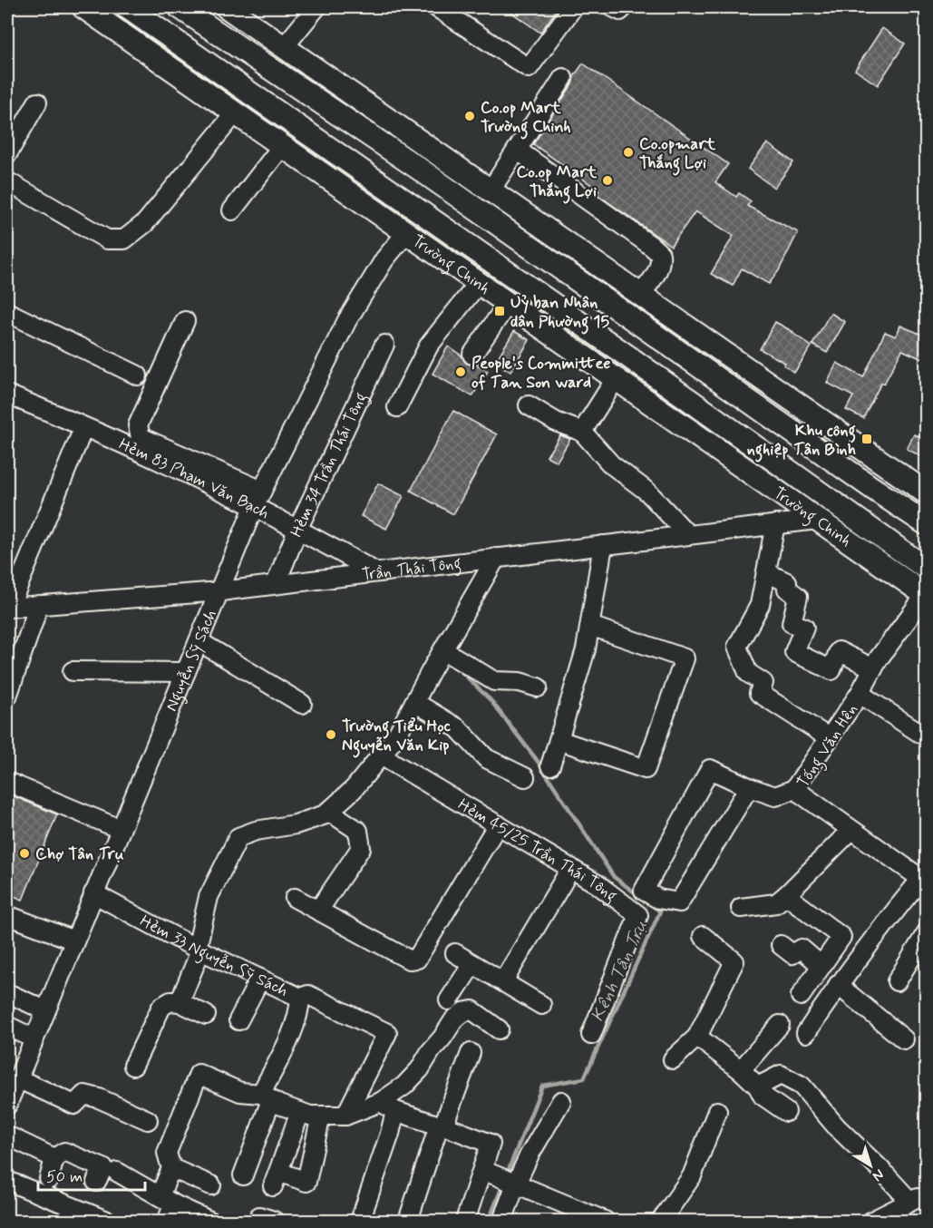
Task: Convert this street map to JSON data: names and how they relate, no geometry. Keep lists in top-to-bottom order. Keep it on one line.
{"streets":{"main road":["Trường Chinh"],"street":["Hẻm 34 Trần Thái Tông","Hẻm 83 Phạm Văn Bạch","Trần Thái Tông","Nguyễn Sỹ Sách","Tống Văn Hên","Hẻm 45/25 Trần Thái Tông","Hẻm 33 Nguyễn Sỹ Sách"]},"crossings":[["Trường Chinh","Trần Thái Tông"],["Trường Chinh","Nguyễn Sỹ Sách"],["Trường Chinh","Tống Văn Hên"],["Hẻm 34 Trần Thái Tông","Hẻm 83 Phạm Văn Bạch"],["Hẻm 34 Trần Thái Tông","Trần Thái Tông"],["Hẻm 83 Phạm Văn Bạch","Trần Thái Tông"],["Hẻm 83 Phạm Văn Bạch","Nguyễn Sỹ Sách"],["Trần Thái Tông","Nguyễn Sỹ Sách"],["Nguyễn Sỹ Sách","Hẻm 33 Nguyễn Sỹ Sách"]],"water":["Kênh Tân Trụ"],"places":{"other":["Co.op Mart Trường Chinh","Co.opmart Thắng Lợi","Co.op Mart Thắng Lợi","People's Committee of Tan Son ward","Trường Tiểu Học Nguyễn Văn Kip","Chợ Tân Trụ"],"transit":["Uỷ ban Nhân dân Phường 15","Khu công nghiệp Tân Bình"]},"scale_bar":"50 m","north":"bottom right"}
